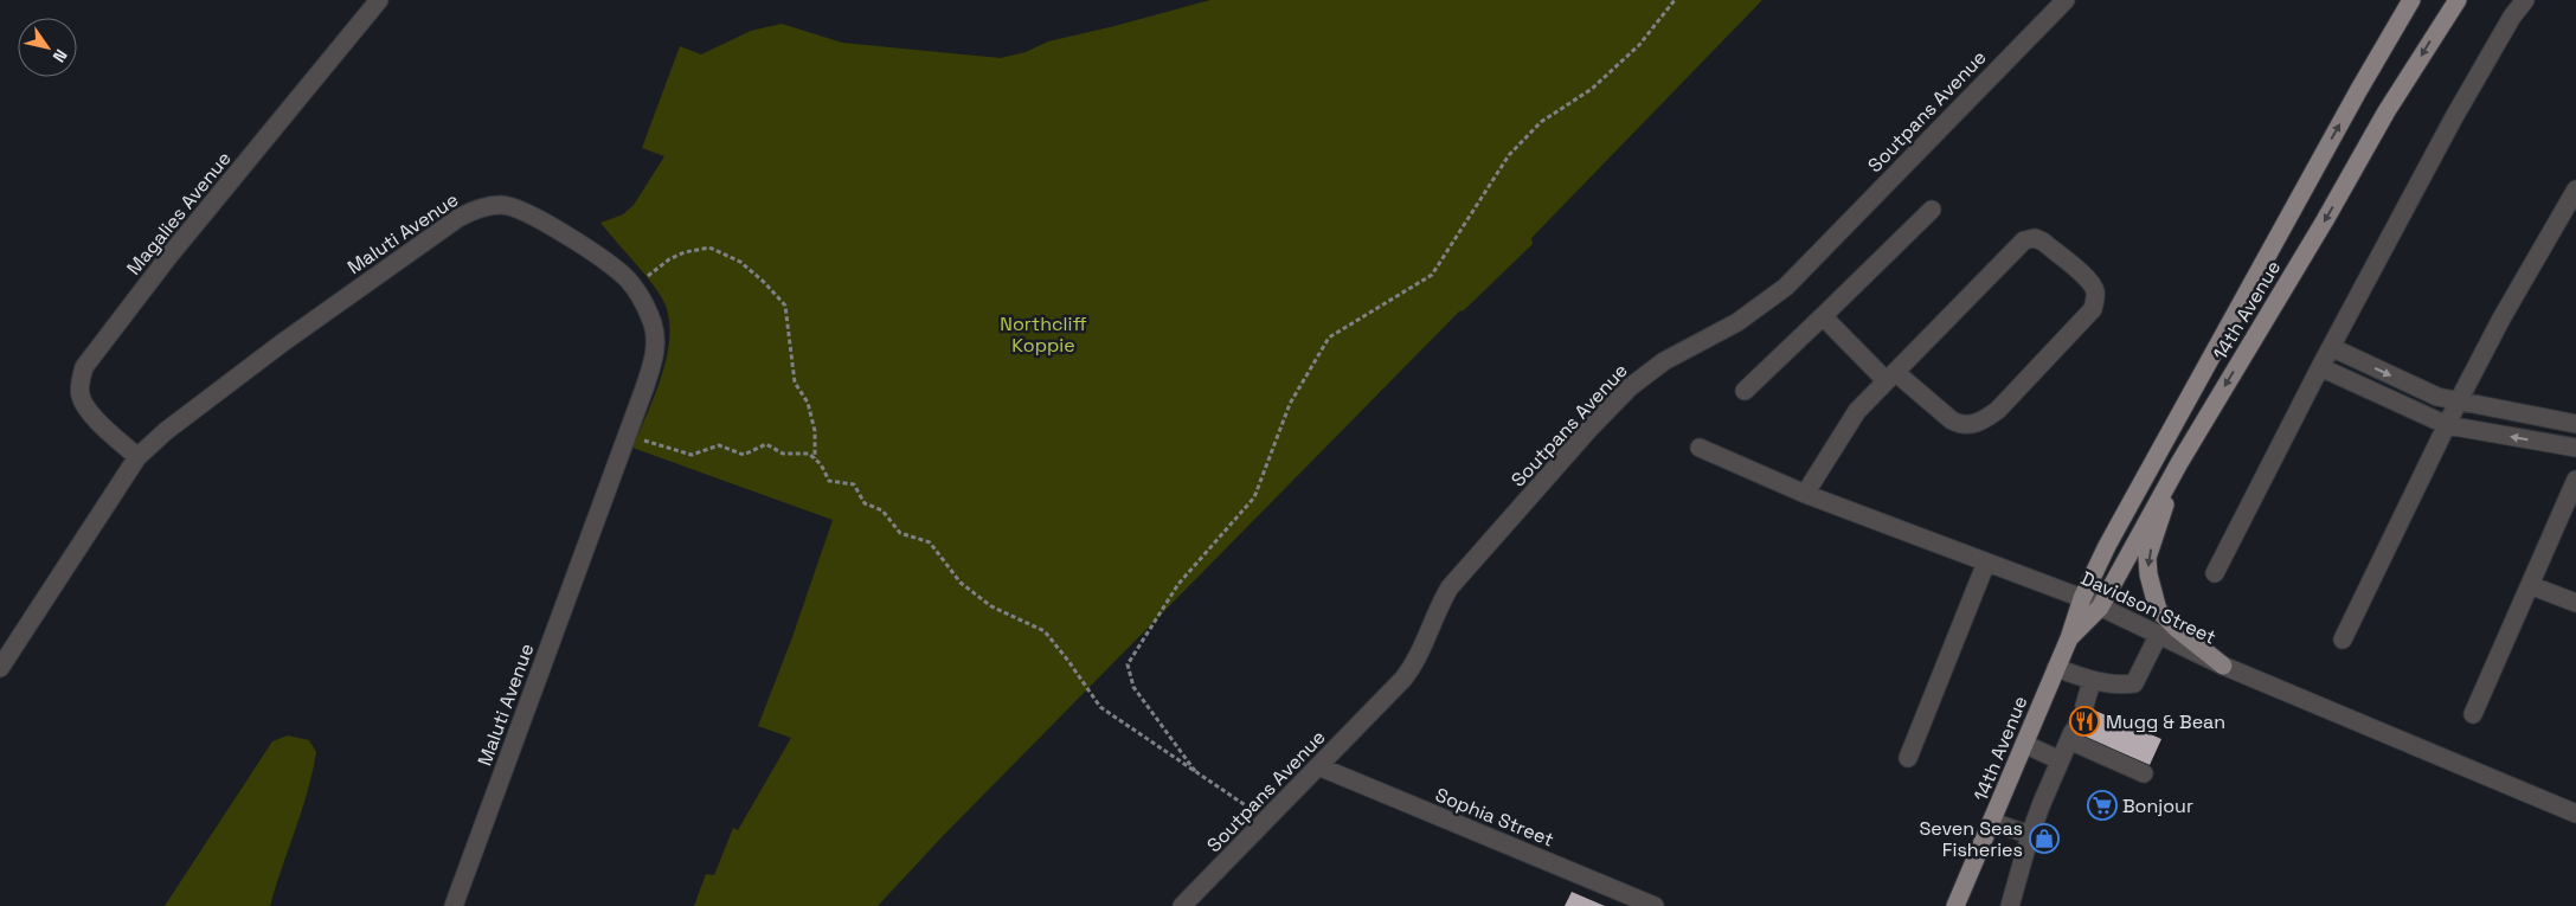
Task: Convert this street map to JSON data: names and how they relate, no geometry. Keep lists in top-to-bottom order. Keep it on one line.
{"streets":{"main road":["14th Avenue"],"street":["Soutpans Avenue","Magalies Avenue","Maluti Avenue","Davidson Street","Sophia Street"]},"crossings":[["Soutpans Avenue","Sophia Street"],["Magalies Avenue","Maluti Avenue"],["14th Avenue","Davidson Street"]],"parks":["Northcliff Koppie"],"places":{"restaurant":["Mugg & Bean"],"supermarket":["Bonjour"],"shop":["Seven Seas Fisheries"]},"north":"bottom right"}
